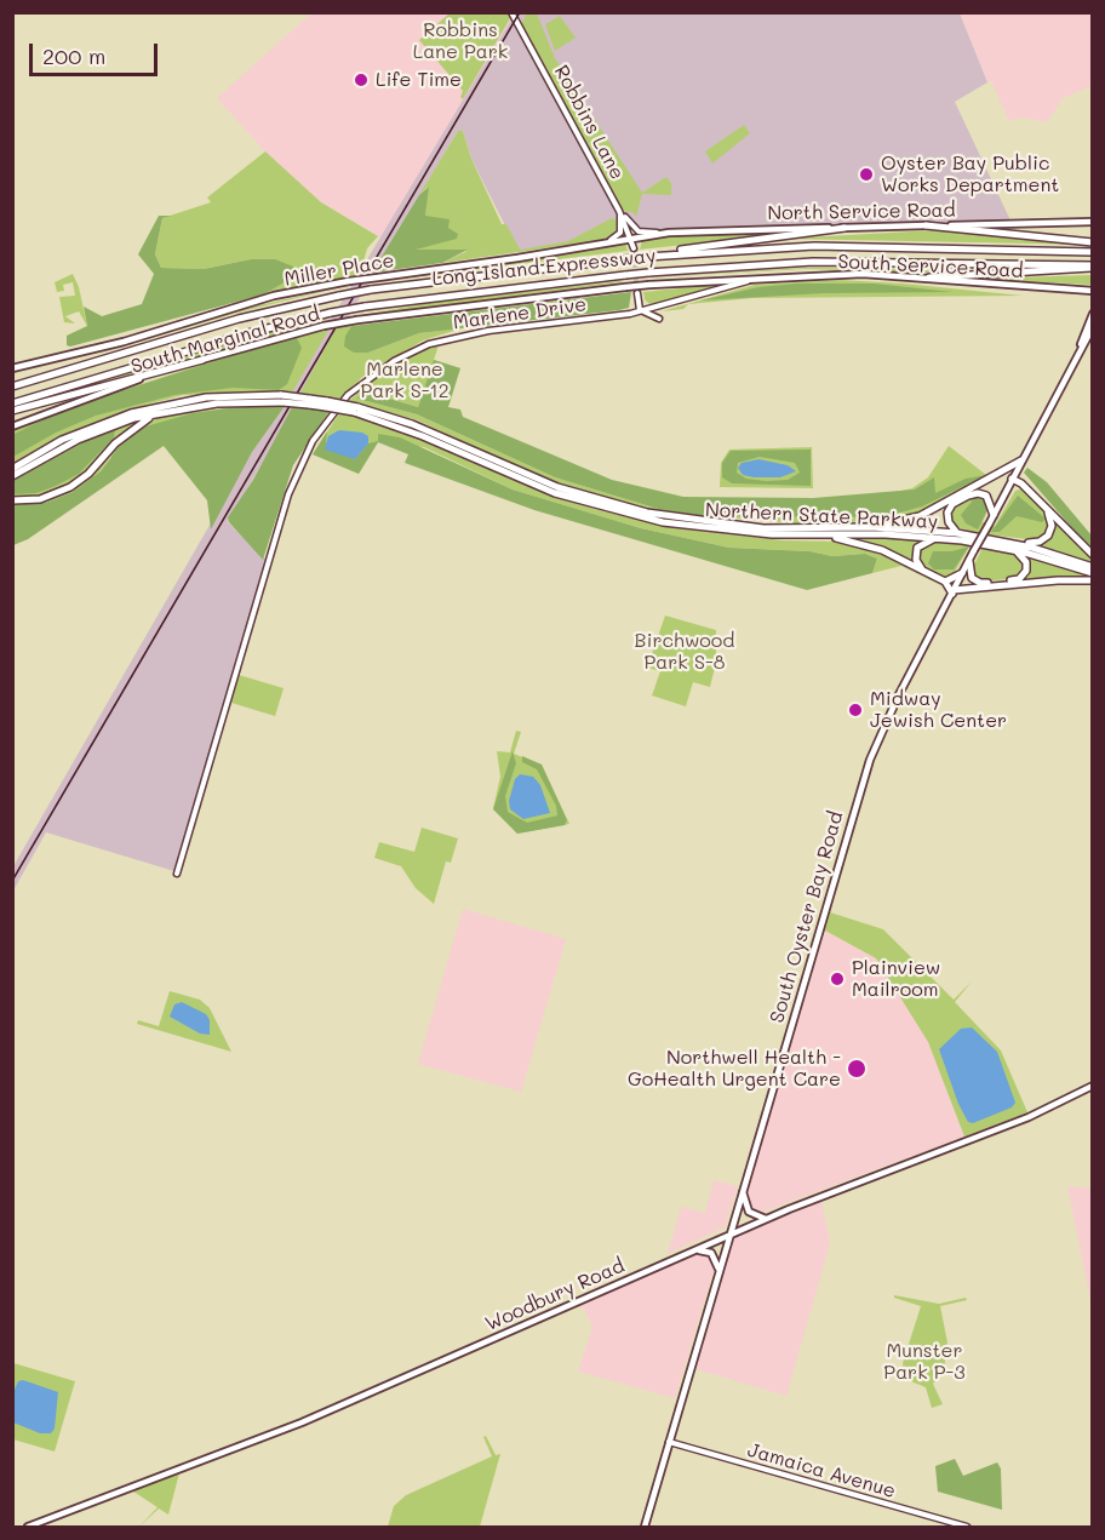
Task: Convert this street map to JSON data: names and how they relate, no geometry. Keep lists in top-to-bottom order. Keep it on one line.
{"streets":{"highway":["Long Island Expressway","Northern State Parkway"],"main road":["North Service Road","South Service Road","Miller Place","South Marginal Road","South Oyster Bay Road","Woodbury Road"],"street":["Robbins Lane","Marlene Drive","Jamaica Avenue"]},"crossings":[["Robbins Lane","North Service Road"],["Robbins Lane","Miller Place"],["North Service Road","Miller Place"],["South Service Road","Marlene Drive"],["South Service Road","South Marginal Road"],["South Oyster Bay Road","Woodbury Road"],["South Oyster Bay Road","Jamaica Avenue"]],"parks":["Robbins Lane Park","Marlene Park S-12","Birchwood Park S-8","Munster Park P-3"],"places":["Life Time","Oyster Bay Public Works Department","Midway Jewish Center","Plainview Mailroom","Northwell Health - GoHealth Urgent Care"],"scale_bar":"200 m"}
